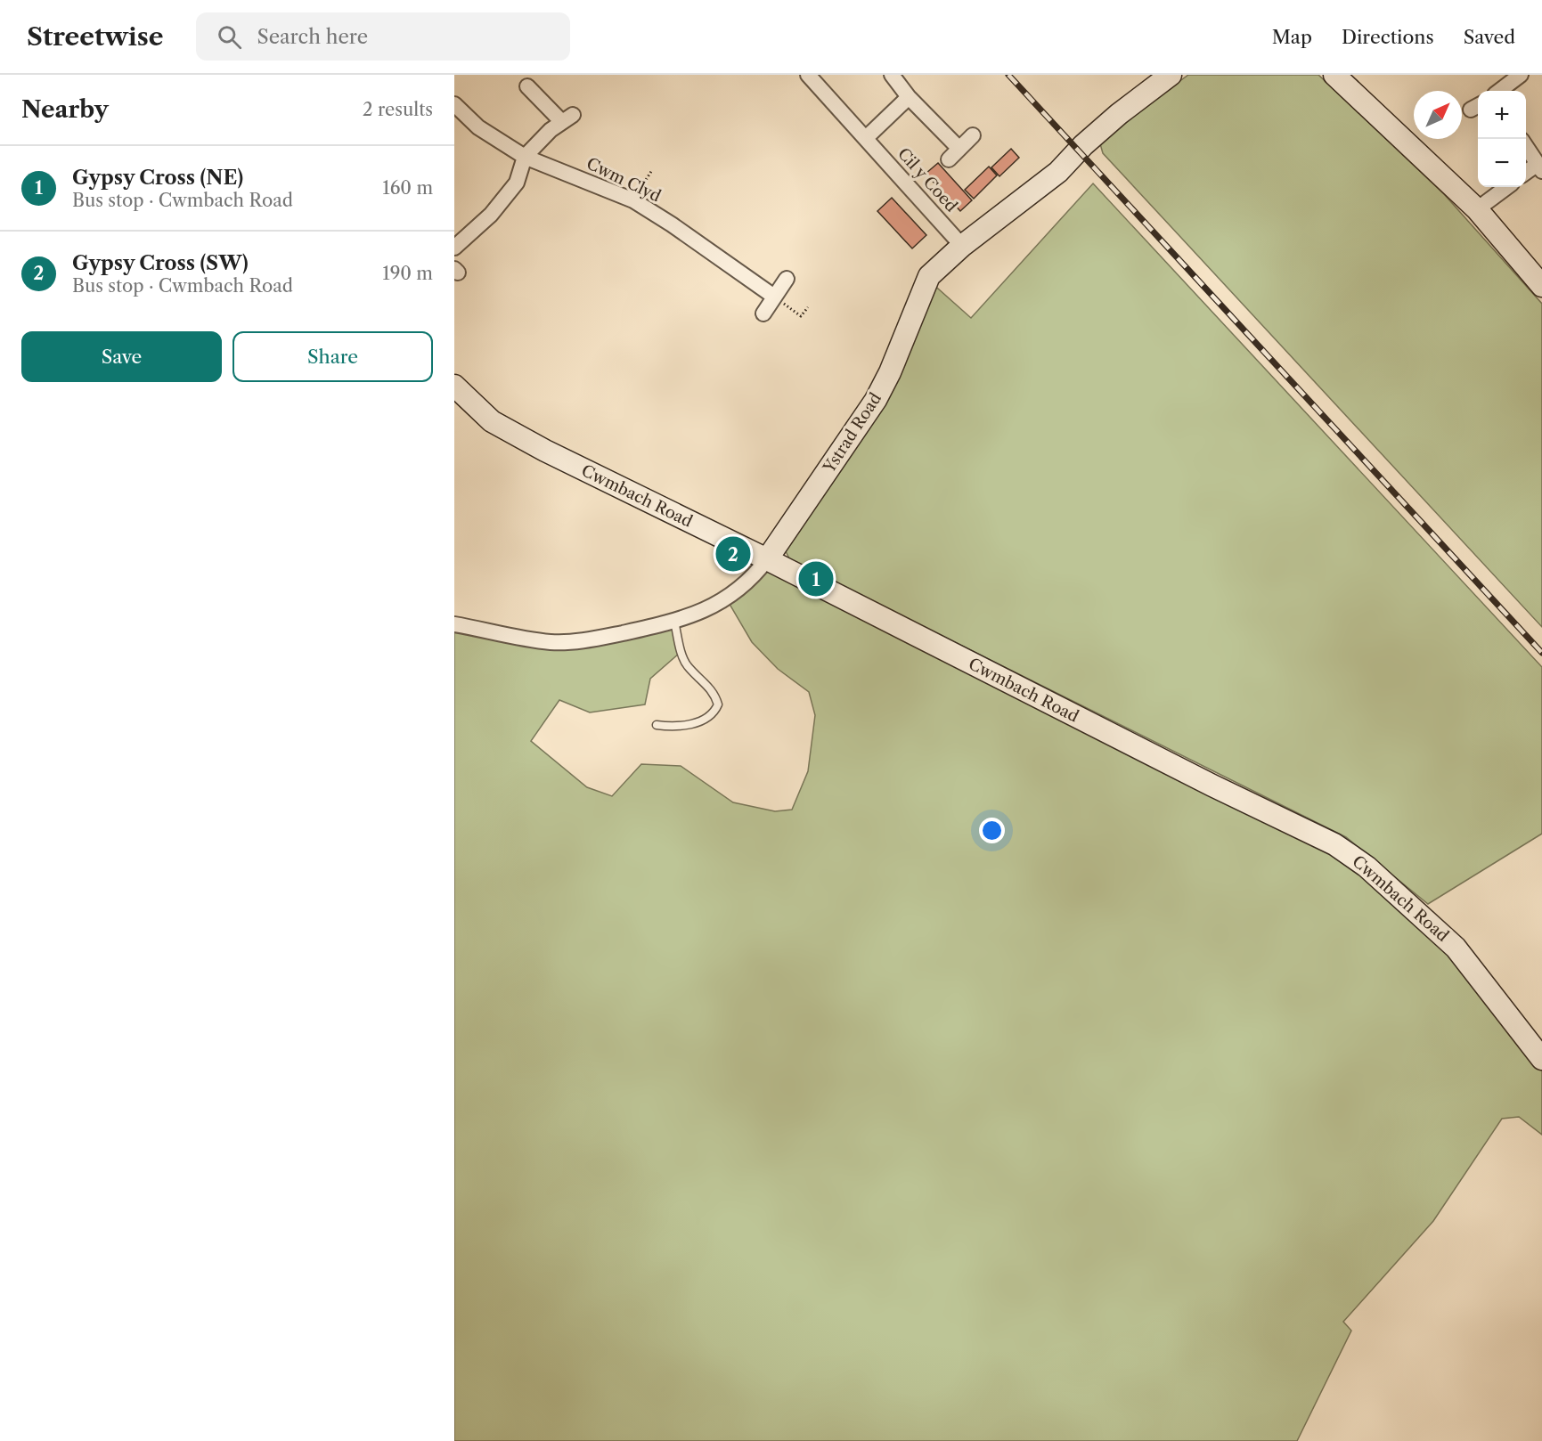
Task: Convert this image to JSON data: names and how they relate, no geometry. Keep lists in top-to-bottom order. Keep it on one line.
{"streets":{"main road":["Ystrad Road","Cwmbach Road"],"street":["Cwm Clyd","Cil y Coed"]},"crossings":[["Cil y Coed","Ystrad Road"],["Ystrad Road","Cwmbach Road"]],"north":"top right","page":{"header":"Streetwise","search":"Search here","nav":["Map","Directions","Saved"],"heading":["Nearby","2 results"],"map_buttons":["+","−"],"list":[{"mark":"1","name":"Gypsy Cross (NE)","note":"Bus stop · Cwmbach Road","value":"160 m"},{"mark":"2","name":"Gypsy Cross (SW)","note":"Bus stop · Cwmbach Road","value":"190 m"}],"buttons":["Save","Share"],"pins":["2","1"]}}
